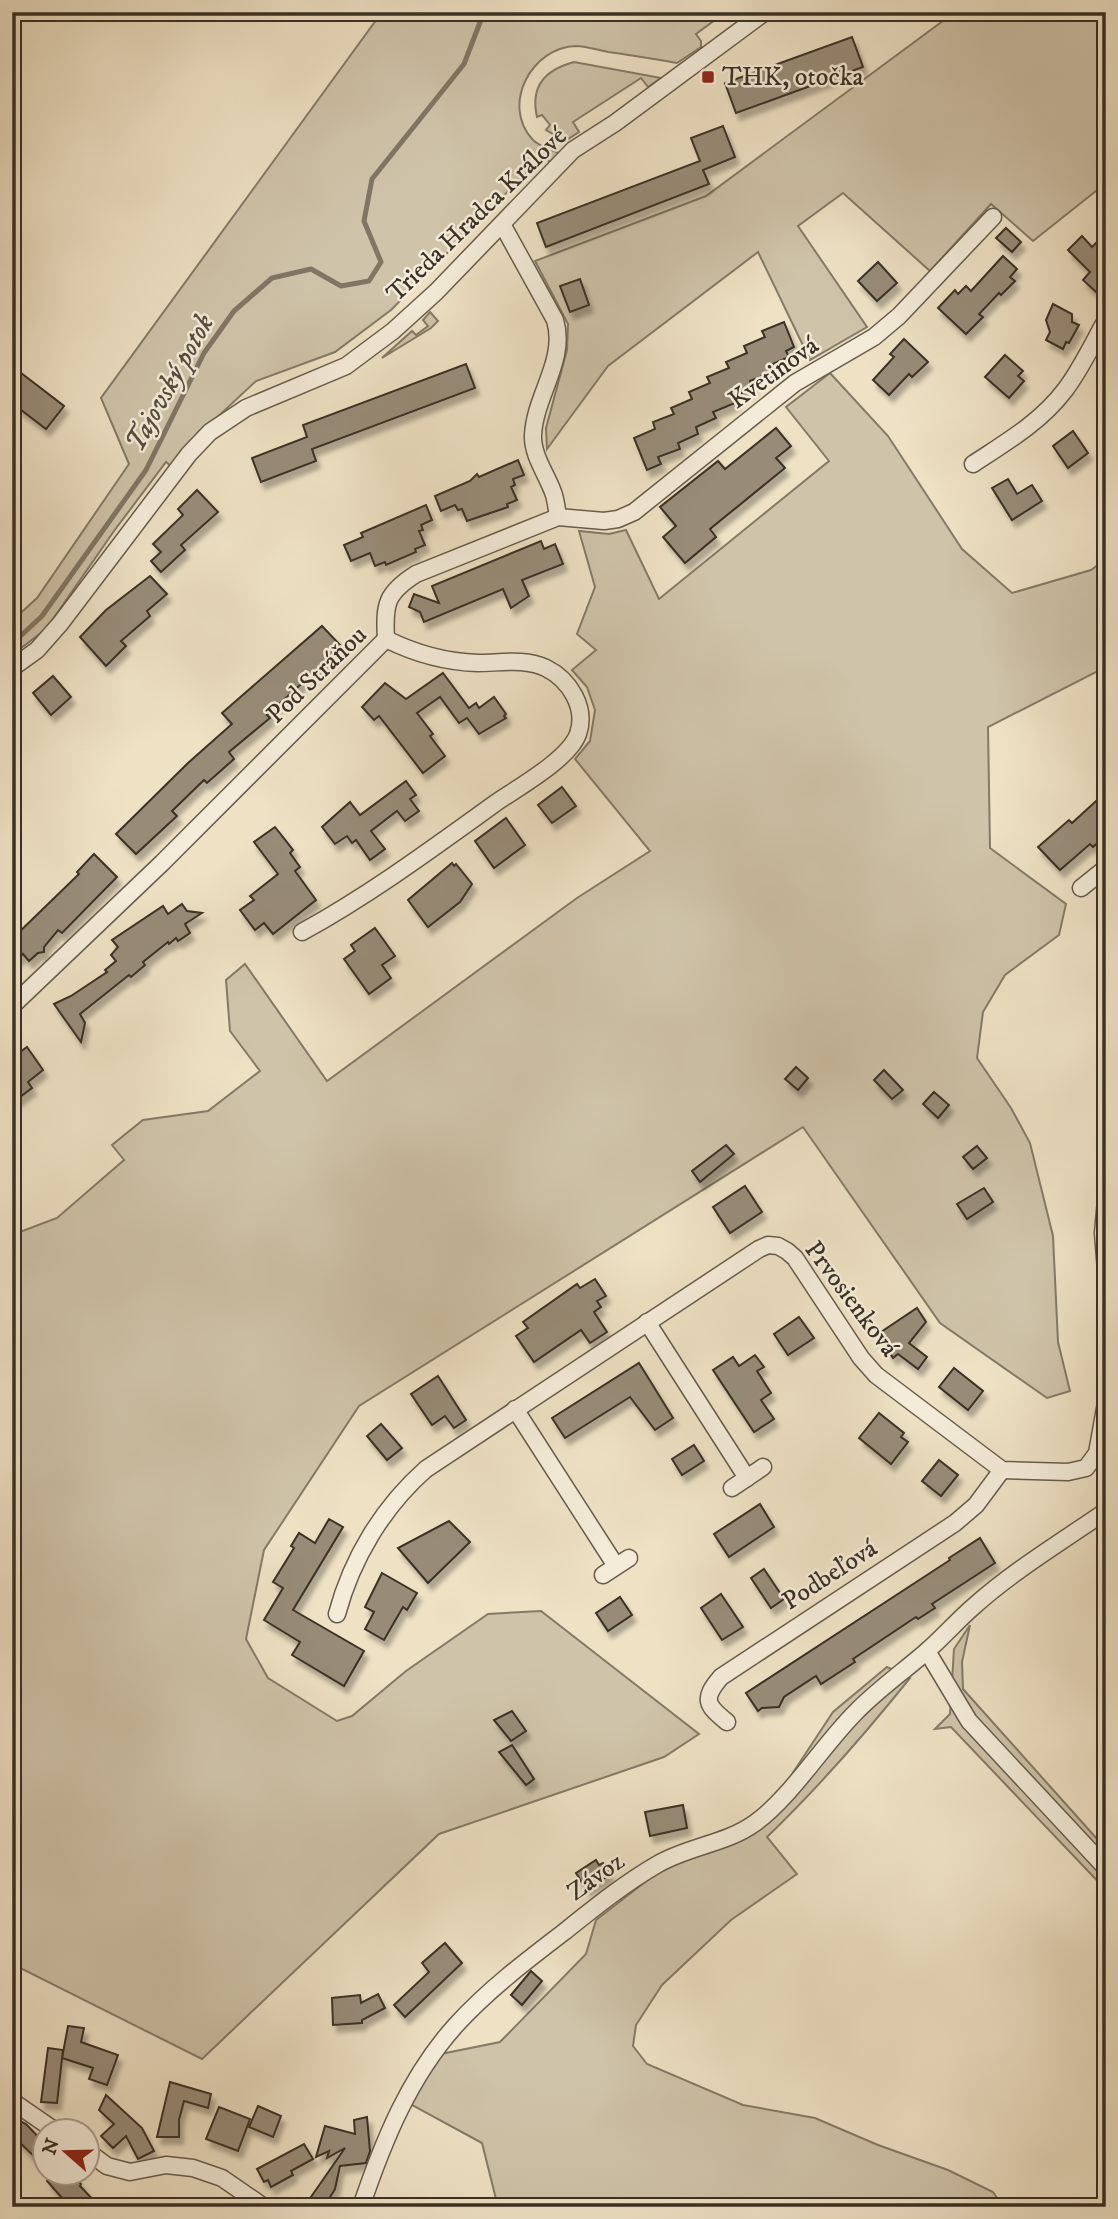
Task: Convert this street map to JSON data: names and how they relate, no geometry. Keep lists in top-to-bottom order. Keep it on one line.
{"streets":{"street":["Trieda Hradca Králové","Kvetinová","Pod Stráňou","Prvosienková","Podbeľová","Závoz"]},"crossings":[["Kvetinová","Pod Stráňou"],["Prvosienková","Podbeľová"]],"water":["Tajovský potok"],"places":{"transit":["THK, otočka"]},"north":"left"}
